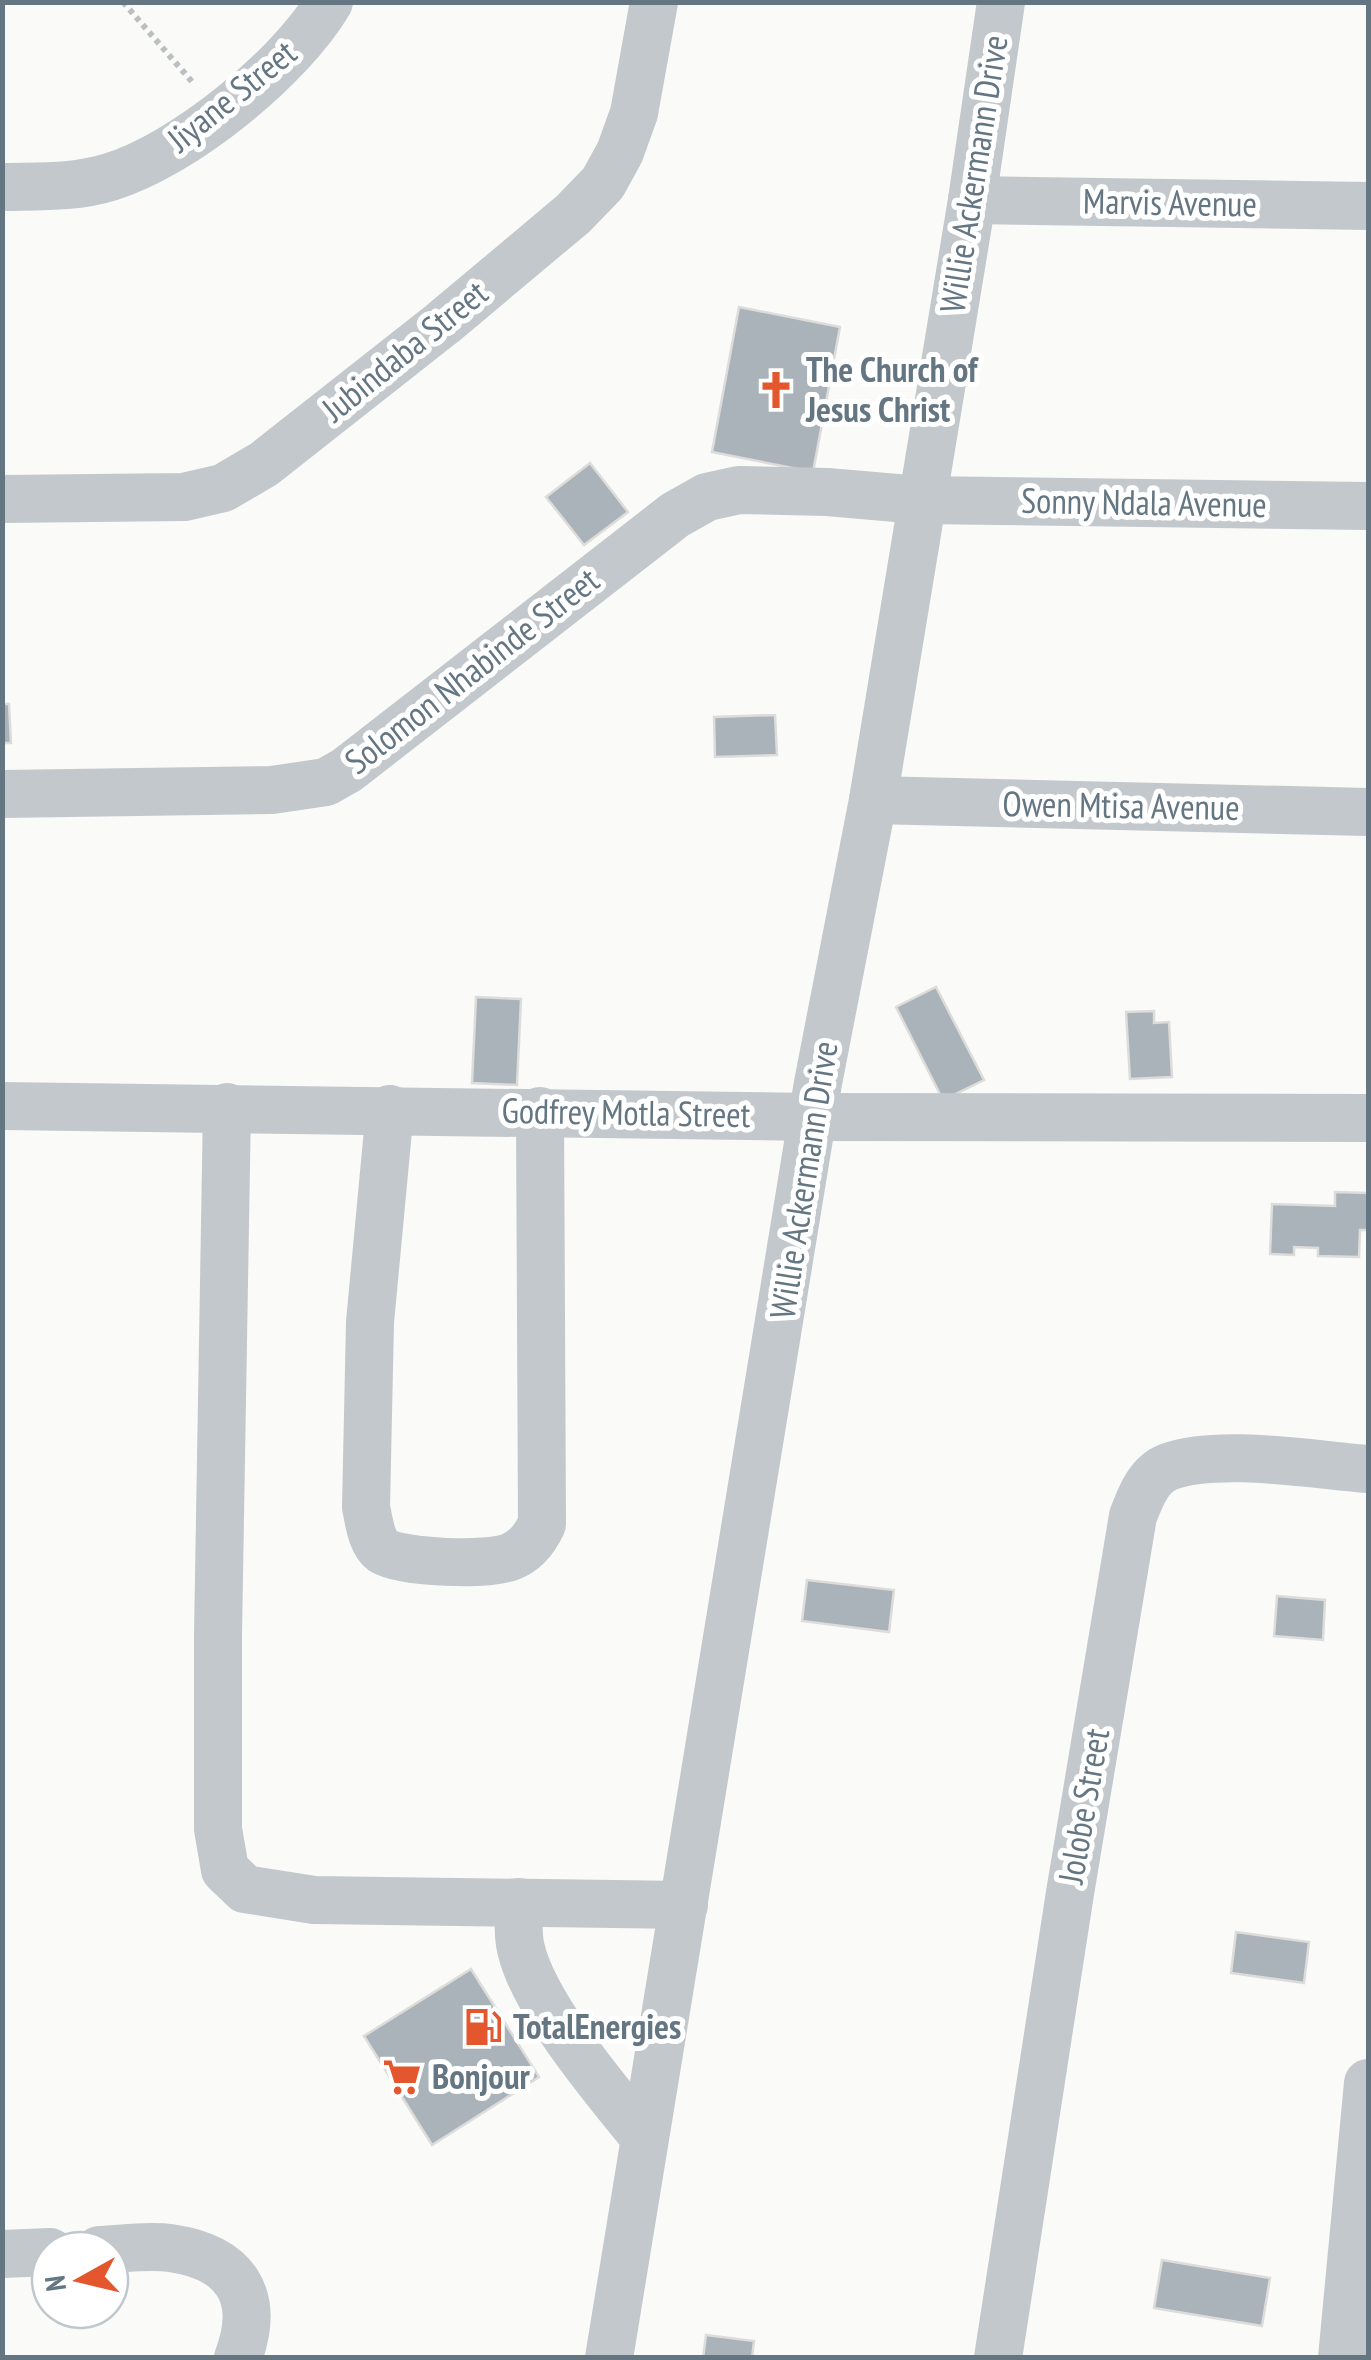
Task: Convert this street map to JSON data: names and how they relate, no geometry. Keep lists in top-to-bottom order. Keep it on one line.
{"streets":{"street":["Jiyane Street","Willie Ackermann Drive","Marvis Avenue","Jubindaba Street","Sonny Ndala Avenue","Solomon Nhabinde Street","Owen Mtisa Avenue","Godfrey Motla Street","Jolobe Street"]},"crossings":[["Willie Ackermann Drive","Marvis Avenue"],["Willie Ackermann Drive","Sonny Ndala Avenue"],["Willie Ackermann Drive","Solomon Nhabinde Street"],["Willie Ackermann Drive","Owen Mtisa Avenue"],["Willie Ackermann Drive","Godfrey Motla Street"],["Sonny Ndala Avenue","Solomon Nhabinde Street"]],"places":{"church":["The Church of Jesus Christ"],"fuel station":["TotalEnergies"],"supermarket":["Bonjour"]},"north":"left"}
